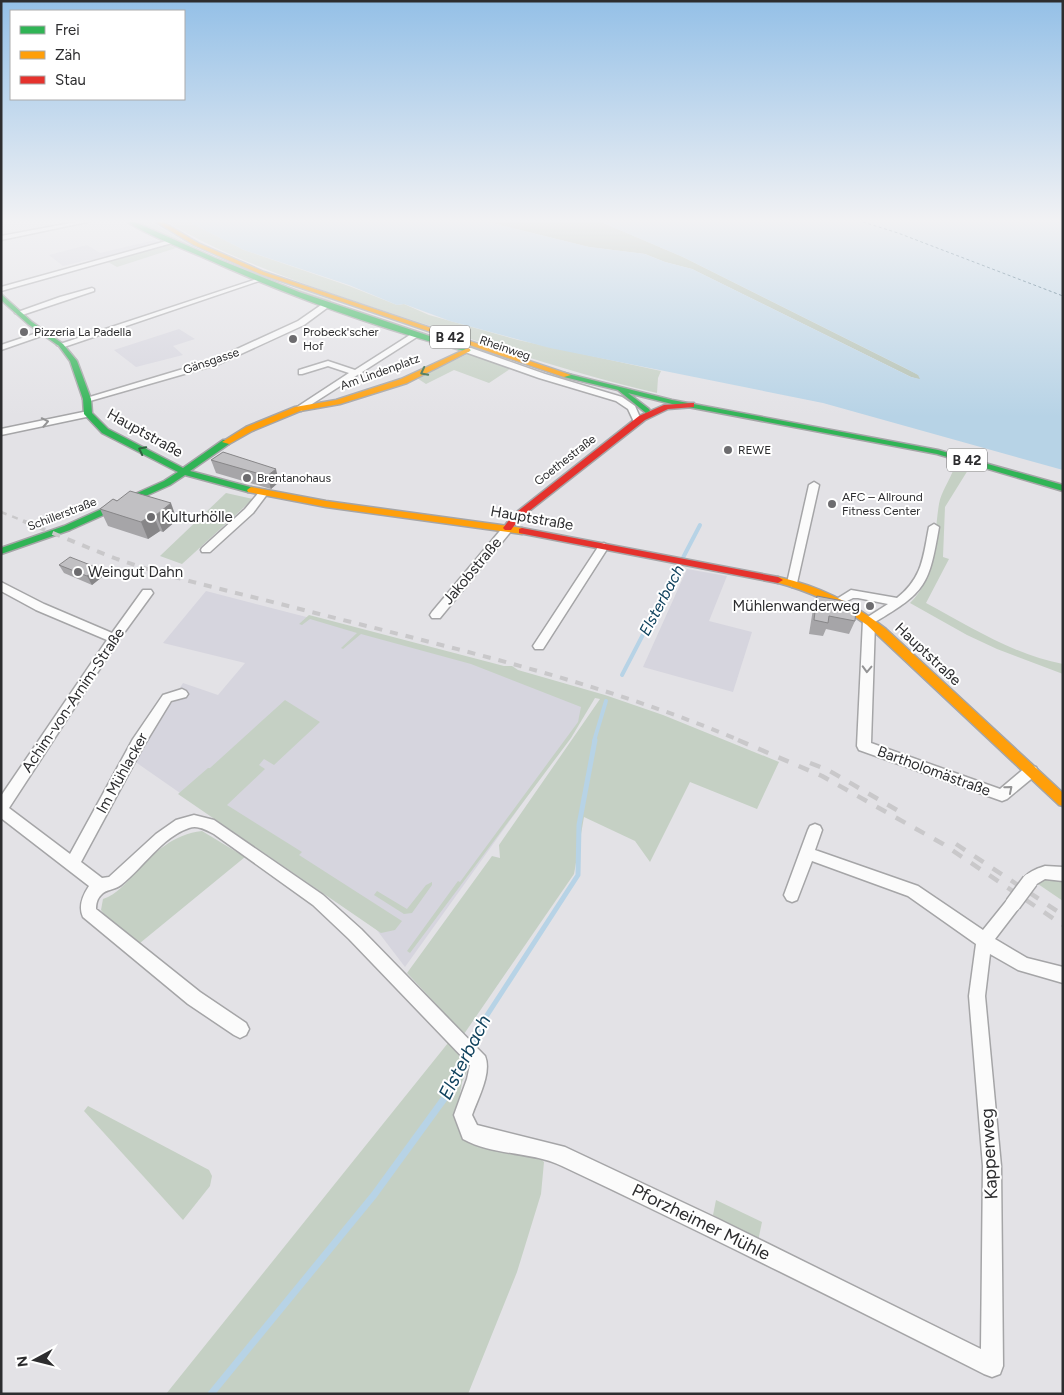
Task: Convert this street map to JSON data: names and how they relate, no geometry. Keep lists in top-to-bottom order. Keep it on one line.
{"streets":{"main road":["B 42","Rheinweg","Am Lindenplatz","Hauptstraße","Goethestraße","Schillerstraße"],"street":["Gänsgasse","Jakobstraße","Achim-von-Arnim-Straße","Bartholomästraße","Im Mühlacker","Kapperweg","Pforzheimer Mühle"]},"crossings":[["B 42","Goethestraße"],["Rheinweg","Gänsgasse"],["Rheinweg","Am Lindenplatz"],["Rheinweg","Goethestraße"],["Gänsgasse","Hauptstraße"],["Am Lindenplatz","Hauptstraße"],["Am Lindenplatz","Schillerstraße"],["Hauptstraße","Goethestraße"],["Hauptstraße","Schillerstraße"],["Hauptstraße","Jakobstraße"],["Hauptstraße","Bartholomästraße"],["Goethestraße","Jakobstraße"],["Kapperweg","Pforzheimer Mühle"]],"water":["Elsterbach"],"places":["Pizzeria La Padella","Probeck'scher Hof","REWE","Brentanohaus","AFC – Allround Fitness Center","Kulturhölle","Weingut Dahn","Mühlenwanderweg"],"legend":["Frei","Zäh","Stau"],"north":"left"}
